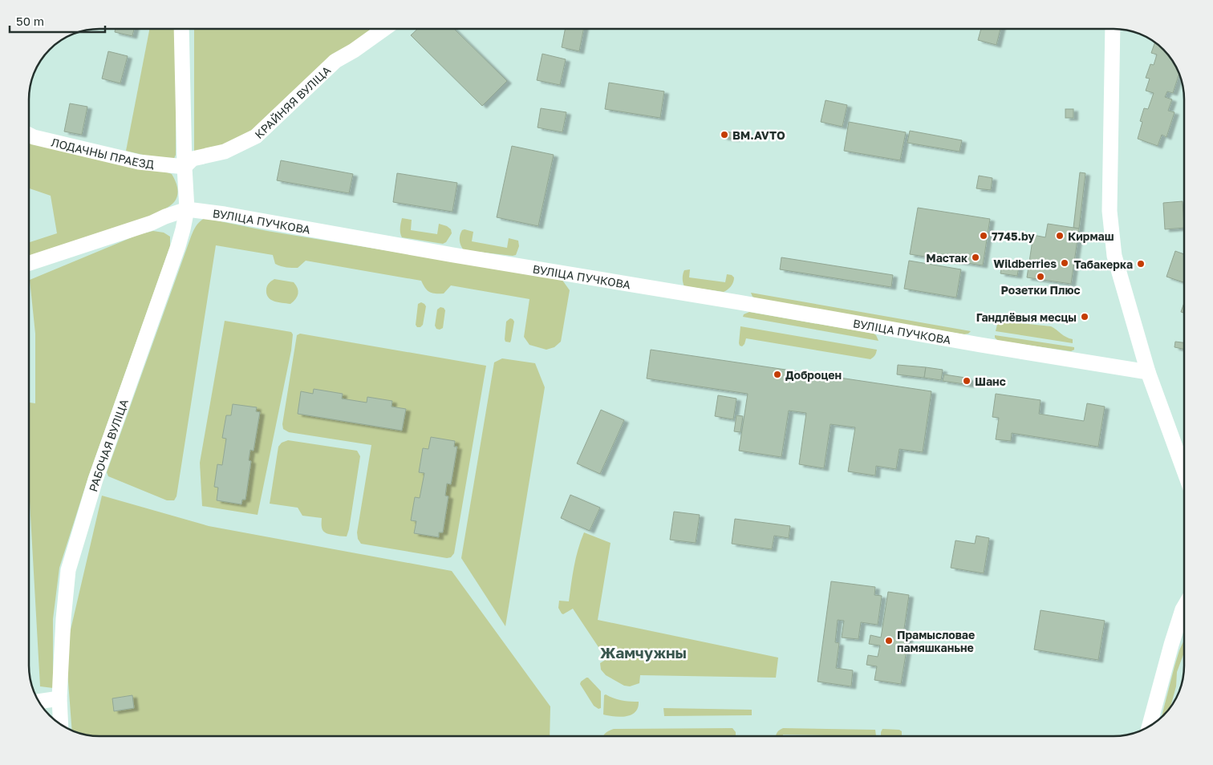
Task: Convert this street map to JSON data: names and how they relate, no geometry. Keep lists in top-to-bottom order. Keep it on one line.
{"streets":{"street":["КРАЙНЯЯ ВУЛІЦА","ЛОДАЧНЫ ПРАЕЗД","ВУЛІЦА ПУЧКОВА","РАБОЧАЯ ВУЛІЦА"]},"crossings":[["КРАЙНЯЯ ВУЛІЦА","ЛОДАЧНЫ ПРАЕЗД"],["КРАЙНЯЯ ВУЛІЦА","РАБОЧАЯ ВУЛІЦА"],["ЛОДАЧНЫ ПРАЕЗД","РАБОЧАЯ ВУЛІЦА"],["ВУЛІЦА ПУЧКОВА","РАБОЧАЯ ВУЛІЦА"]],"districts":["Жамчужны"],"places":["BM.AVTO","7745.by","Кирмаш","Мастак","Wildberries","Табакерка","Розетки Плюс","Гандлёвыя месцы","Доброцен","Шанс","Прамысловае памяшканьне"],"scale_bar":"50 m"}
